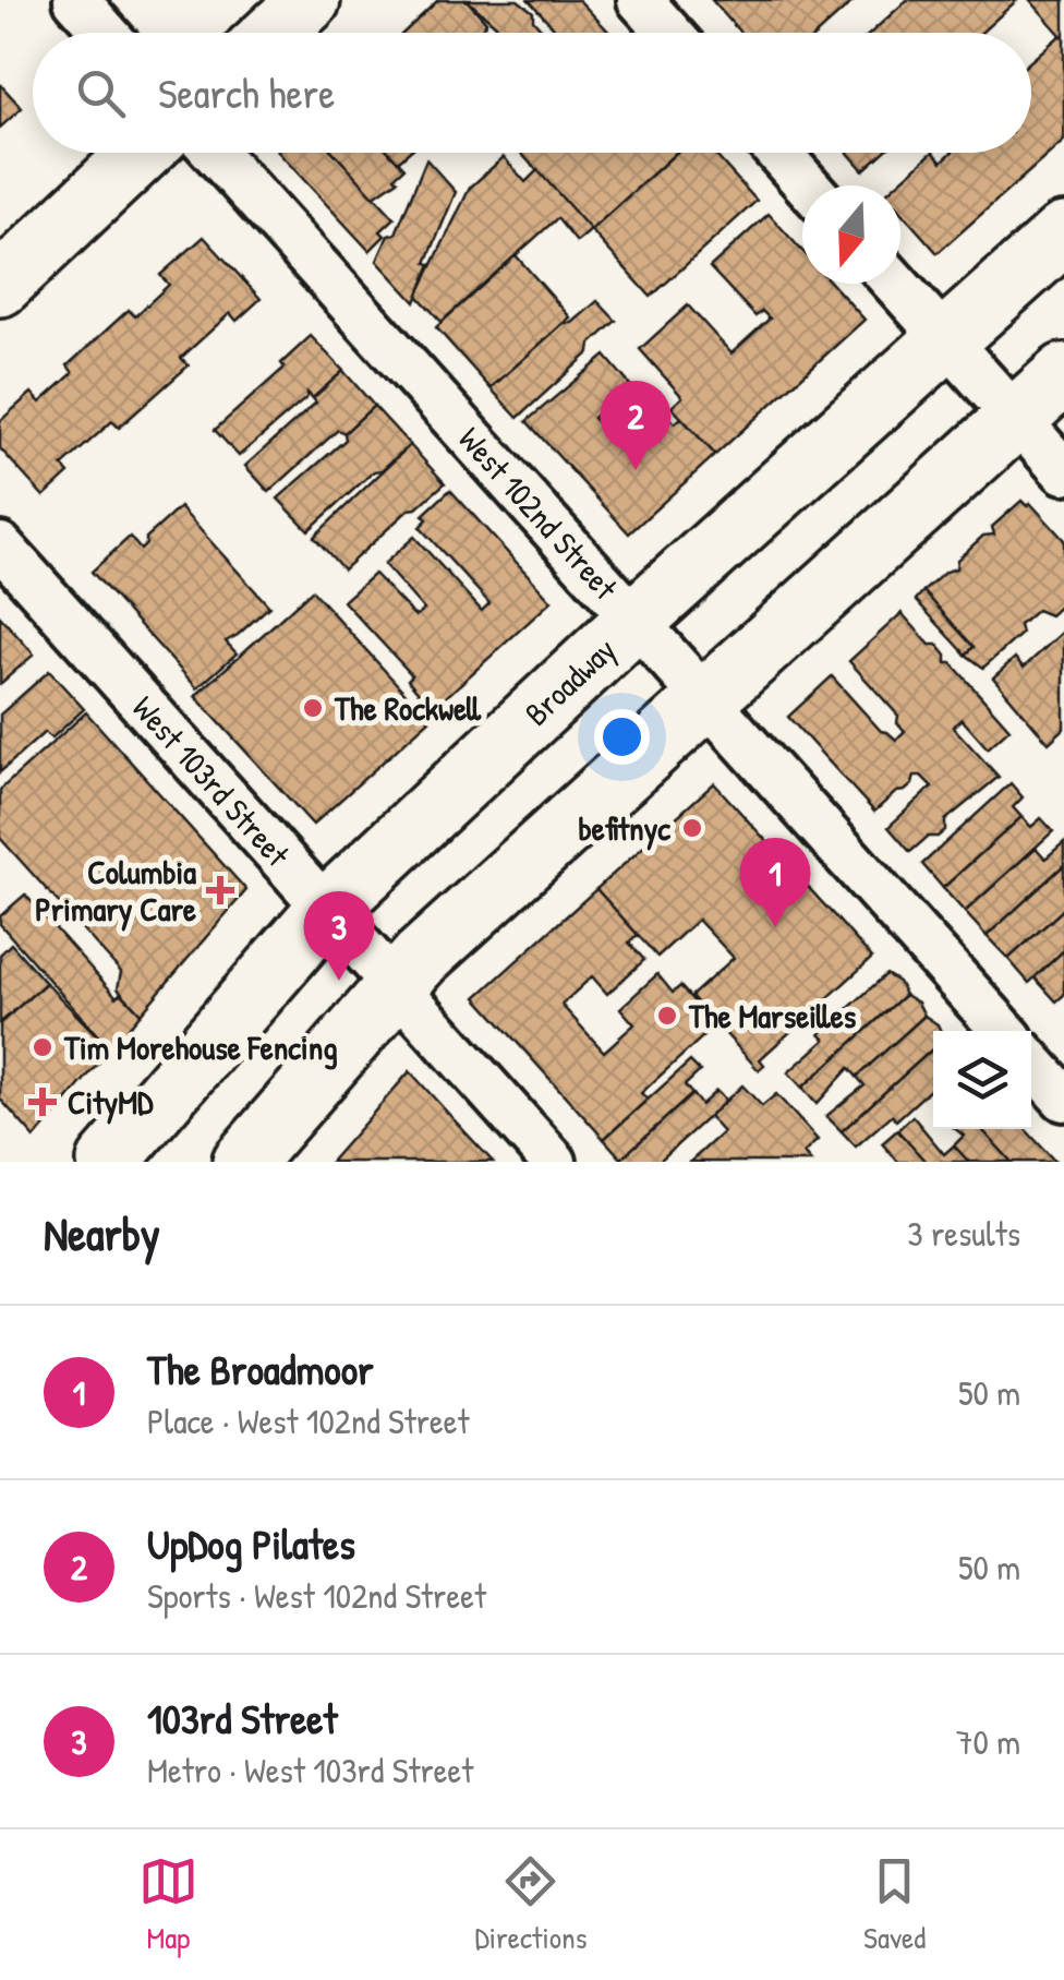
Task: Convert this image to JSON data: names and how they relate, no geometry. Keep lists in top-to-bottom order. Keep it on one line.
{"streets":{"main road":["Broadway"],"street":["West 102nd Street","West 103rd Street"]},"crossings":[["West 102nd Street","Broadway"],["Broadway","West 103rd Street"]],"places":{"other":["The Rockwell","befitnyc","The Marseilles","Tim Morehouse Fencing"],"health":["Columbia Primary Care","CityMD"]},"north":"bottom","page":{"search":"Search here","pins":["2","1","3"],"heading":["Nearby","3 results"],"list":[{"mark":"1","name":"The Broadmoor","note":"Place · West 102nd Street","value":"50 m"},{"mark":"2","name":"UpDog Pilates","note":"Sports · West 102nd Street","value":"50 m"},{"mark":"3","name":"103rd Street","note":"Metro · West 103rd Street","value":"70 m"}],"nav":["Map","Directions","Saved"]}}
